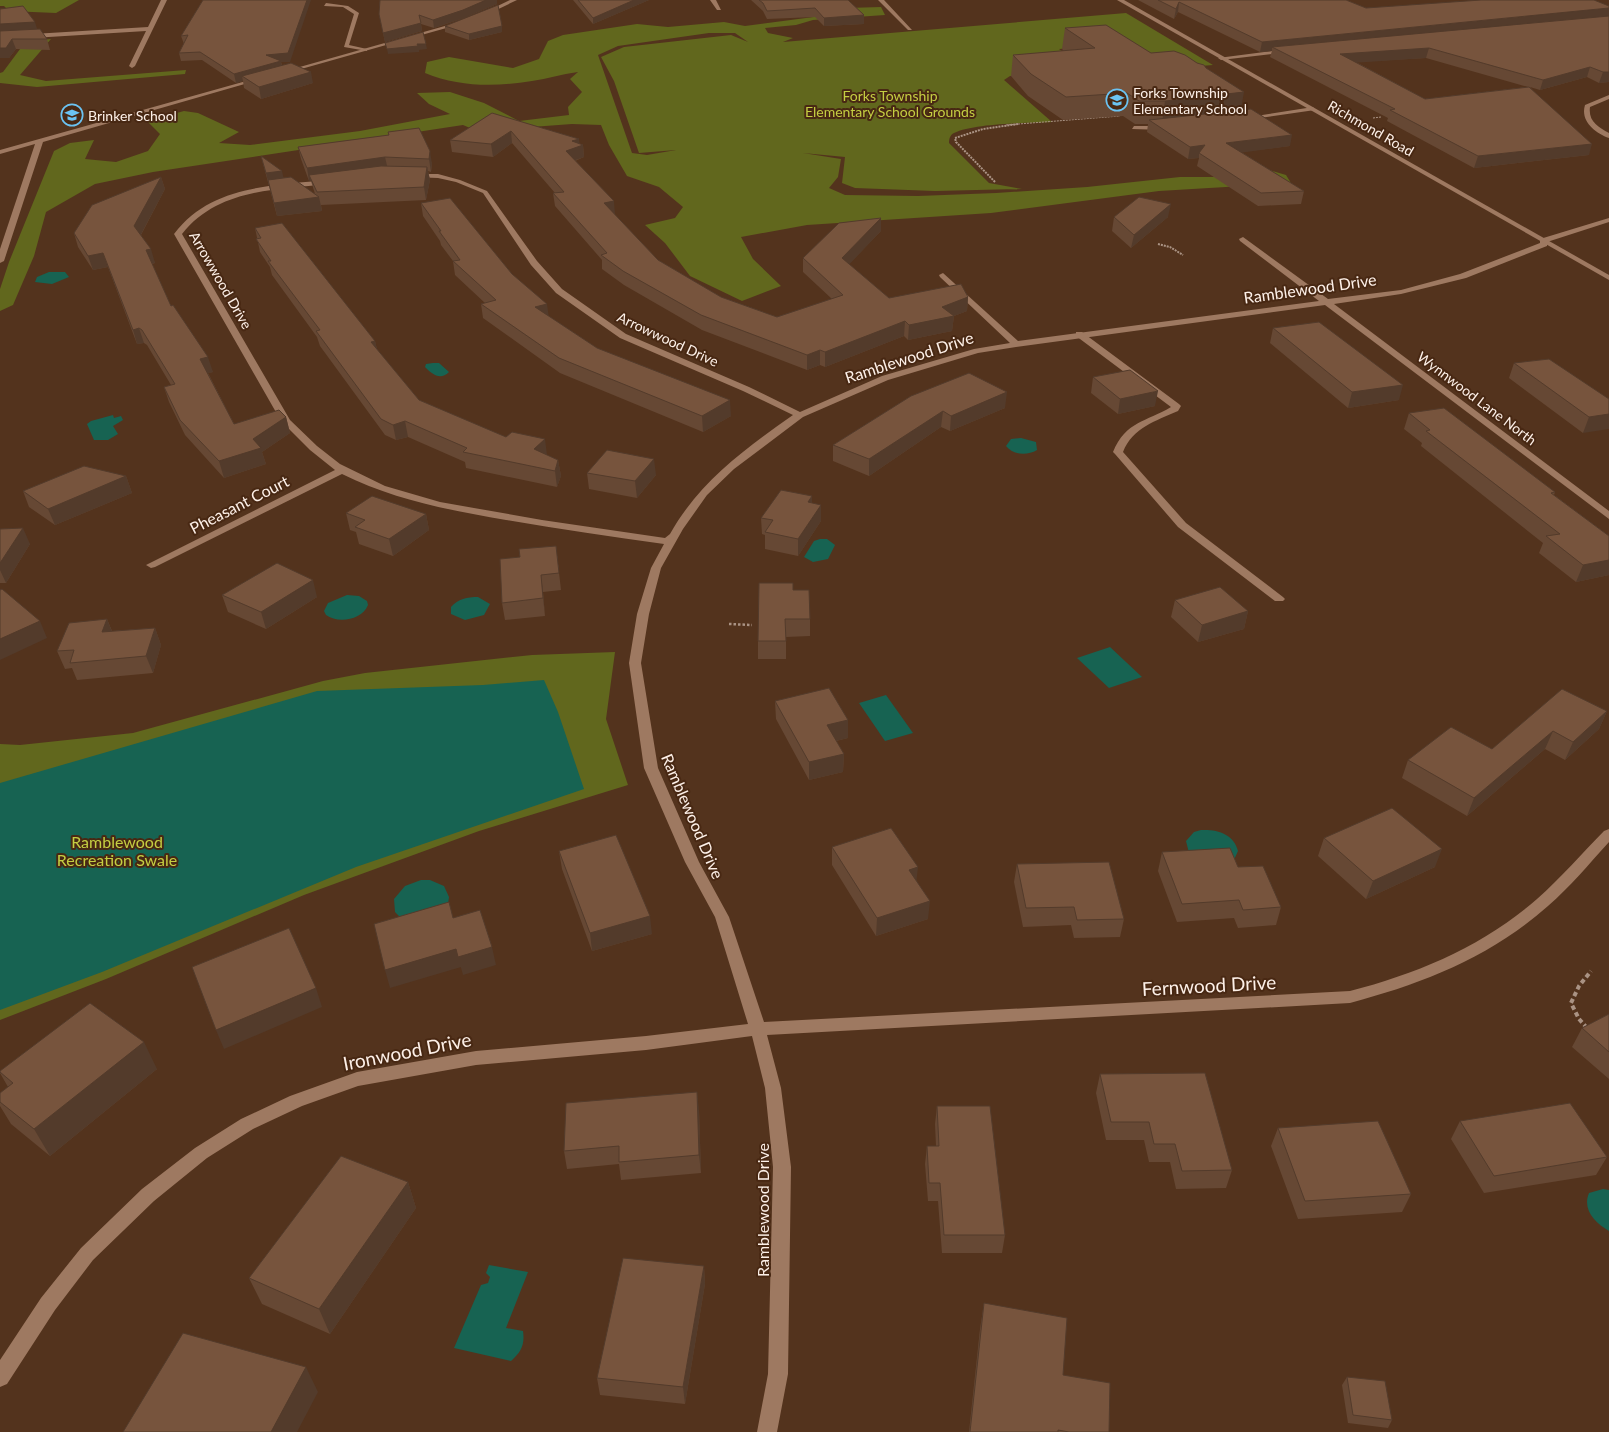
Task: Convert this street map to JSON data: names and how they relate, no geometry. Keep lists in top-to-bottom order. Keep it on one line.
{"streets":{"street":["Richmond Road","Arrowwood Drive","Ramblewood Drive","Wynnwood Lane North","Pheasant Court","Fernwood Drive","Ironwood Drive"]},"crossings":[["Richmond Road","Ramblewood Drive"],["Arrowwood Drive","Ramblewood Drive"],["Arrowwood Drive","Pheasant Court"],["Ramblewood Drive","Wynnwood Lane North"],["Ramblewood Drive","Fernwood Drive"],["Ramblewood Drive","Ironwood Drive"],["Fernwood Drive","Ironwood Drive"]],"parks":["Forks Township Elementary School Grounds","Ramblewood Recreation Swale"],"places":{"school or university":["Forks Township Elementary School","Brinker School"]}}
